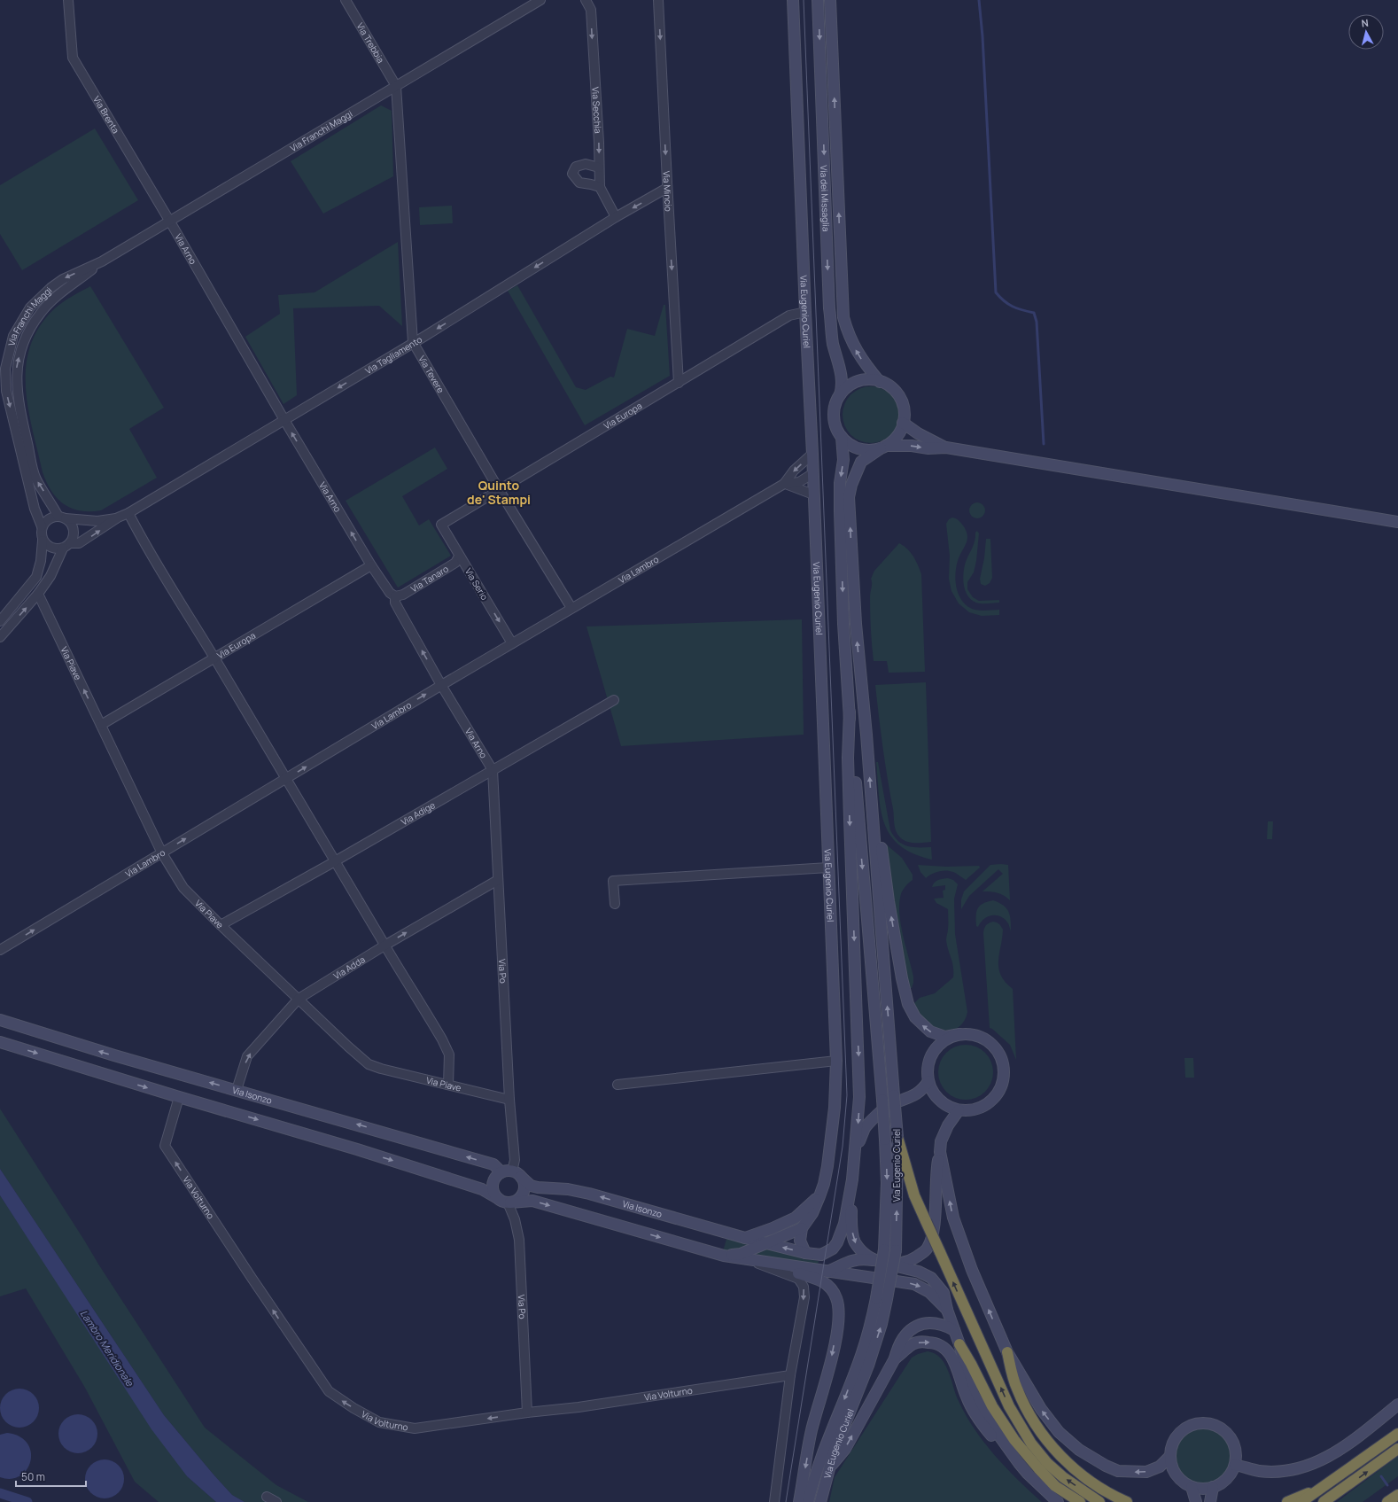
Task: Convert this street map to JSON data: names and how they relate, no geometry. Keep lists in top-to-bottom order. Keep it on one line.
{"streets":{"main road":["Via dei Missaglia","Via Eugenio Curiel","Via Isonzo"],"street":["Via Trebbia","Via Secchia","Via Brenta","Via Franchi Maggi","Via Mincio","Via Arno","Via Tagliamento","Via Tevere","Via Europa","Via Lambro","Via Tanaro","Via Serio","Via Piave","Via Adige","Via Adda","Via Po","Via Volturno"]},"crossings":[["Via Trebbia","Via Franchi Maggi"],["Via Trebbia","Via Tevere"],["Via Secchia","Via Tagliamento"],["Via Brenta","Via Franchi Maggi"],["Via Brenta","Via Arno"],["Via Franchi Maggi","Via Arno"],["Via Franchi Maggi","Via Tagliamento"],["Via Franchi Maggi","Via Tevere"],["Via Mincio","Via Tagliamento"],["Via Mincio","Via Europa"],["Via dei Missaglia","Via Eugenio Curiel"],["Via Arno","Via Tagliamento"],["Via Arno","Via Europa"],["Via Arno","Via Lambro"],["Via Arno","Via Tanaro"],["Via Arno","Via Adige"],["Via Arno","Via Po"],["Via Eugenio Curiel","Via Europa"],["Via Tagliamento","Via Tevere"],["Via Tevere","Via Europa"],["Via Tevere","Via Lambro"],["Via Europa","Via Serio"],["Via Europa","Via Piave"],["Via Lambro","Via Serio"],["Via Lambro","Via Piave"],["Via Tanaro","Via Serio"],["Via Piave","Via Adige"],["Via Piave","Via Adda"],["Via Piave","Via Po"],["Via Adige","Via Po"],["Via Adda","Via Po"],["Via Adda","Via Isonzo"],["Via Po","Via Isonzo"],["Via Po","Via Volturno"]],"one_way":["Via Secchia","Via Mincio","Via Arno","Via Lambro","Via Serio","Via Adda","Via Volturno"],"districts":["Quinto de' Stampi"],"water":["Lambro Meridionale"],"scale_bar":"50 m","north":"top"}
